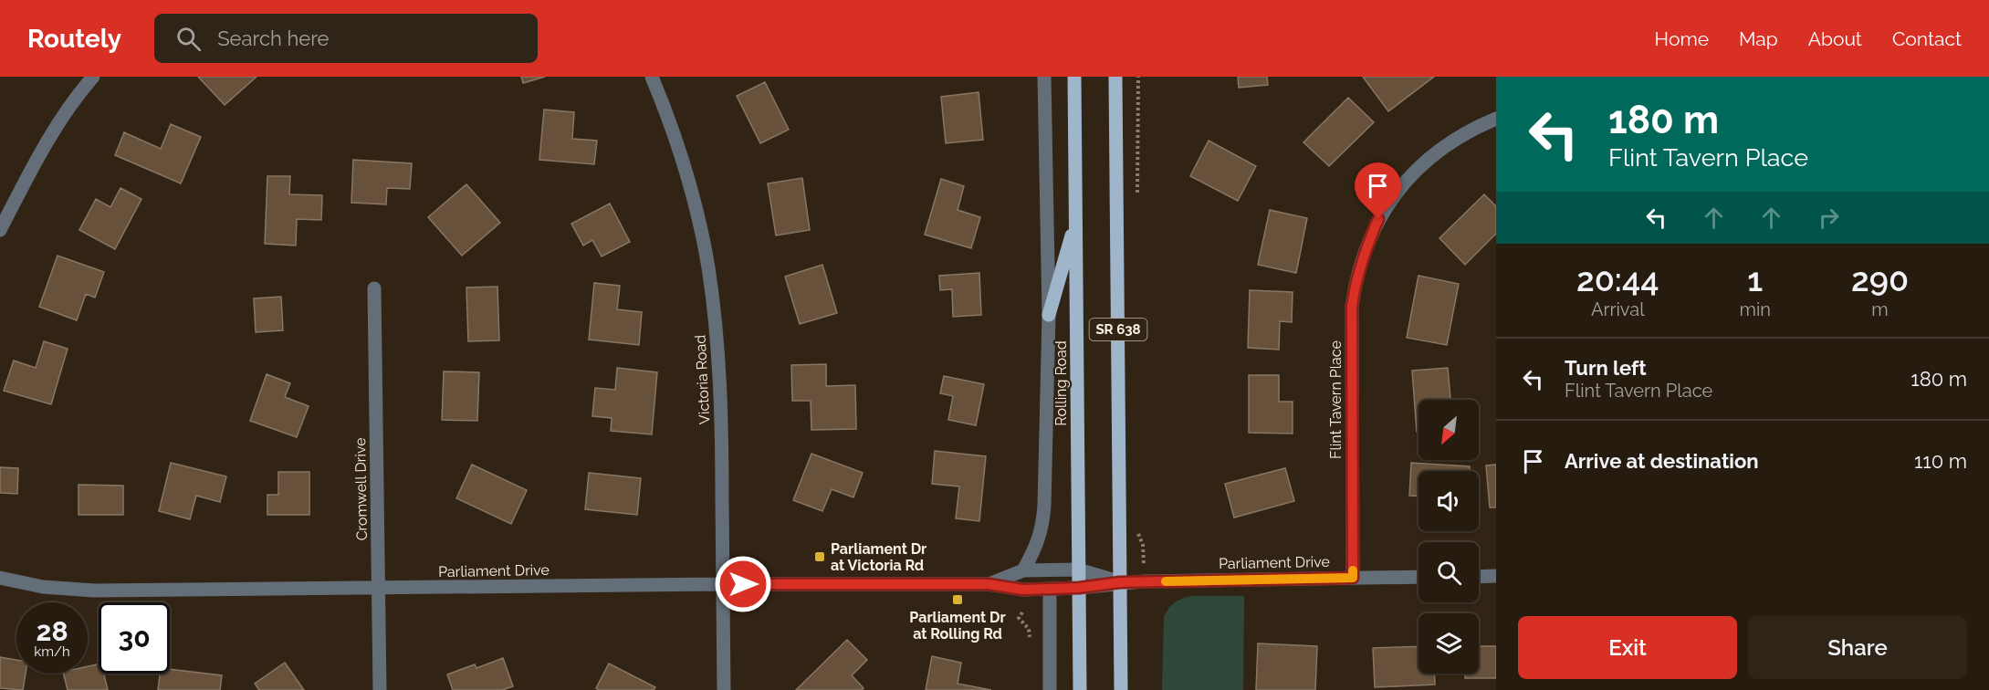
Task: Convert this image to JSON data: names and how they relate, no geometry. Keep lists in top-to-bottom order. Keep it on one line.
{"streets":{"main road":["SR 638","Rolling Road"],"street":["Victoria Road","Flint Tavern Place","Cromwell Drive","Parliament Drive"]},"crossings":[["SR 638","Parliament Drive"],["Victoria Road","Parliament Drive"],["Rolling Road","Parliament Drive"],["Flint Tavern Place","Parliament Drive"],["Cromwell Drive","Parliament Drive"]],"places":{"transit":["Parliament Dr at Victoria Rd","Parliament Dr at Rolling Rd"]},"north":"bottom left","page":{"header":"Routely","search":"Search here","nav":["Home","Map","About","Contact"],"turn":["180 m","Flint Tavern Place"],"eta":["20:44","Arrival","1","min","290","m"],"list":[{"name":"Turn left","note":"Flint Tavern Place","value":"180 m"},{"name":"Arrive at destination","value":"110 m"}],"speed":"28 km/h","limit":"30","buttons":["Exit","Share"]}}
